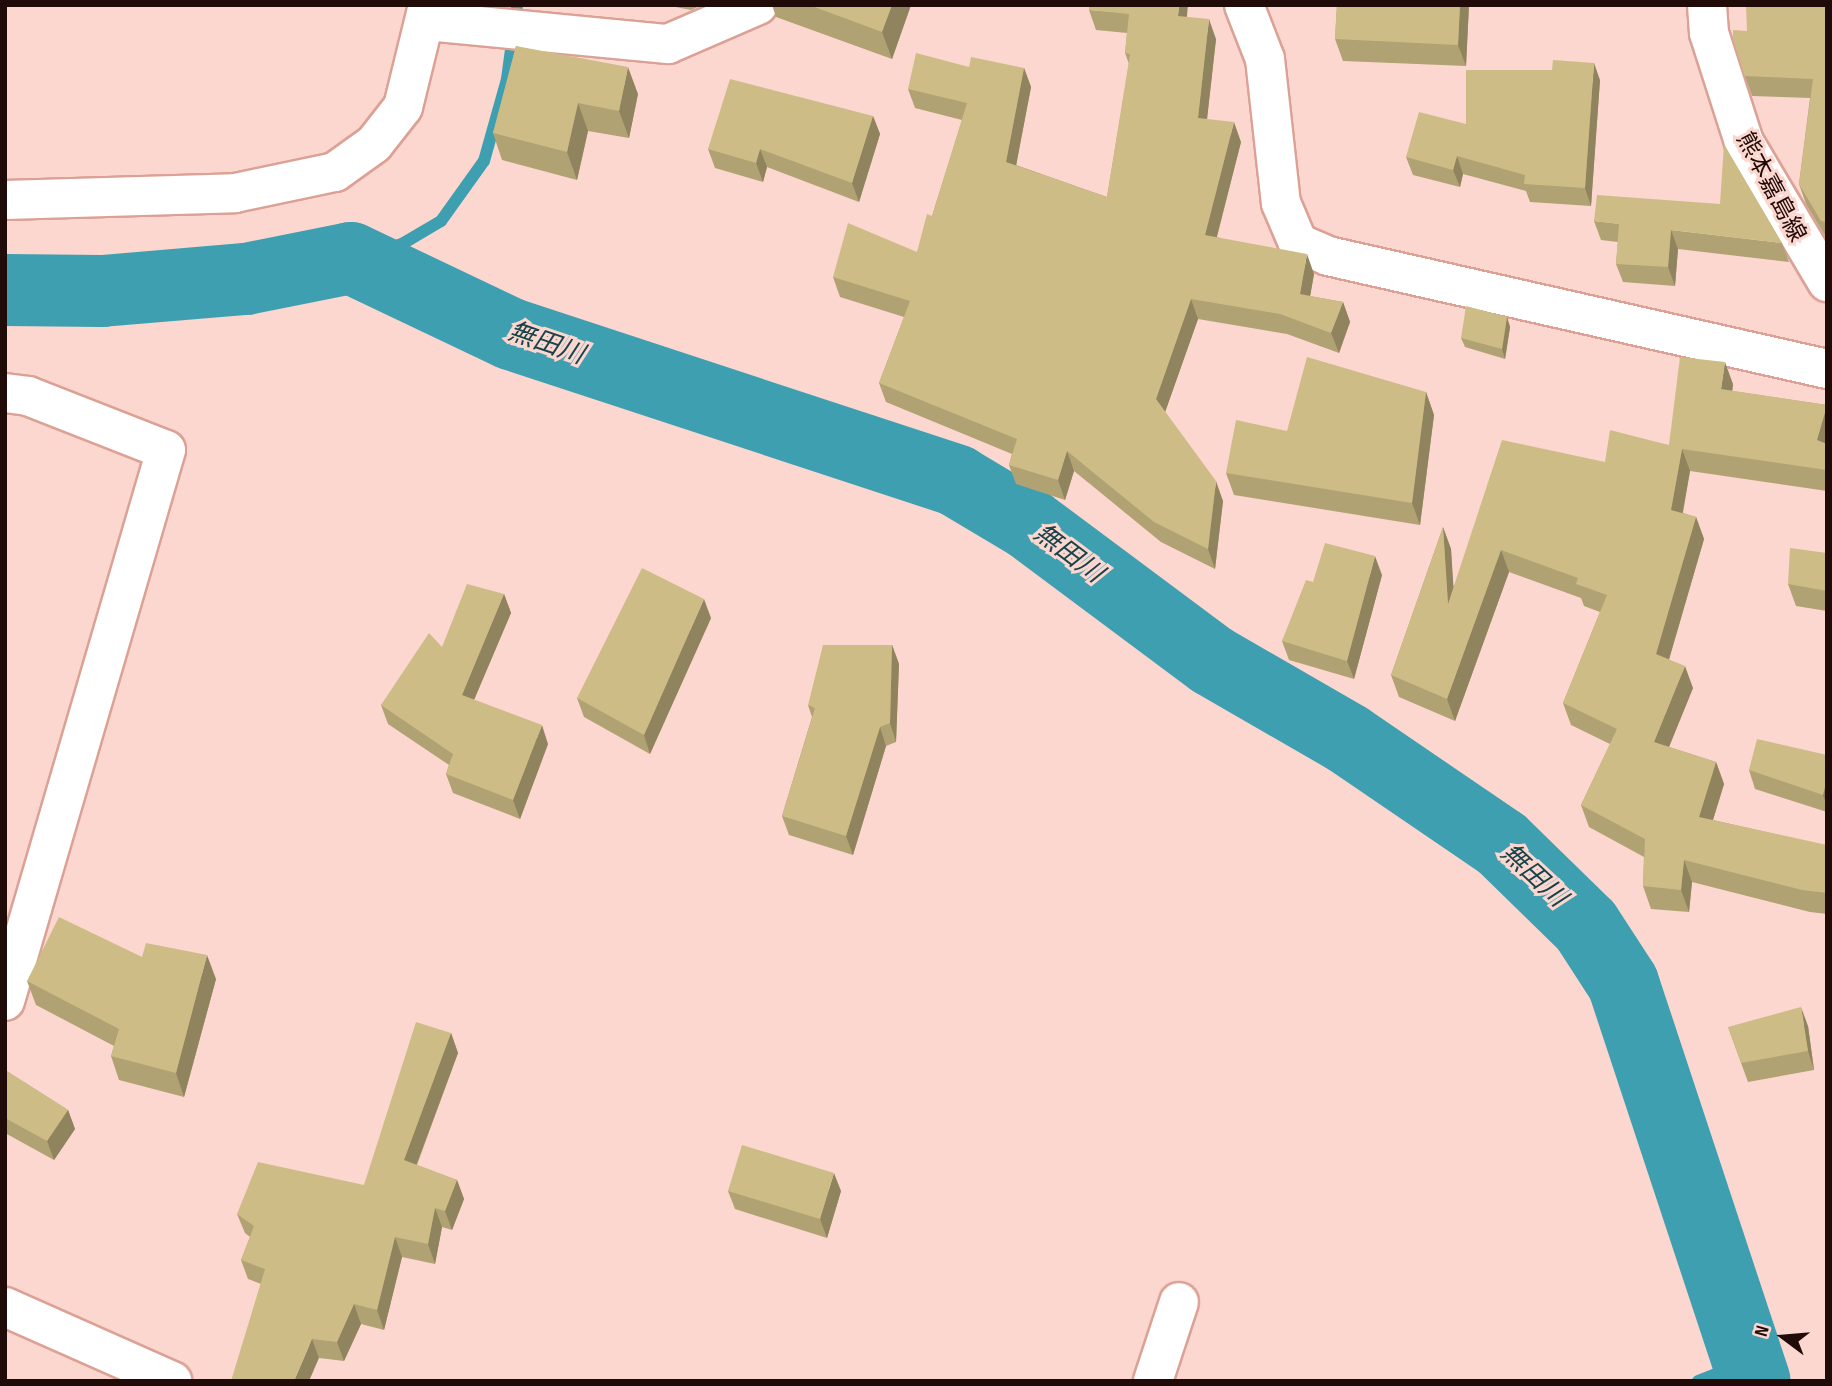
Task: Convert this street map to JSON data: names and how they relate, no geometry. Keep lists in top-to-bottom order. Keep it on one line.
{"streets":{"street":["熊本嘉島線"]},"water":["無田川"],"north":"left"}
